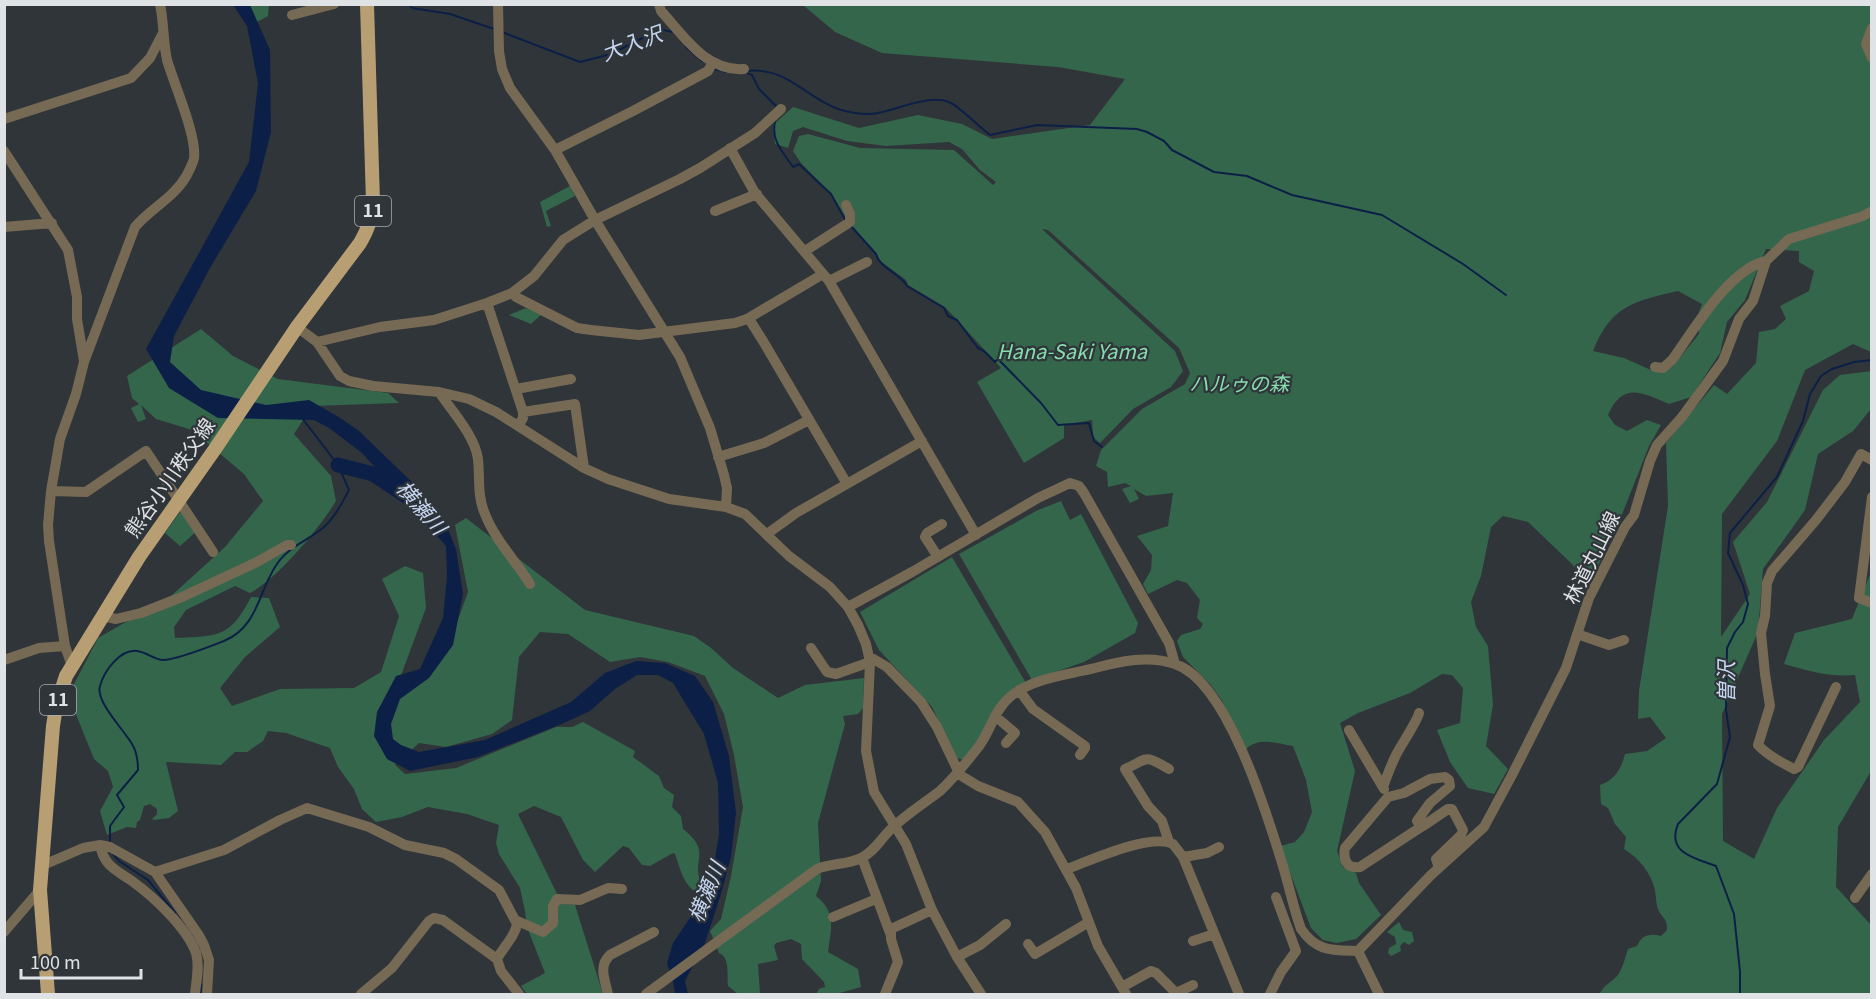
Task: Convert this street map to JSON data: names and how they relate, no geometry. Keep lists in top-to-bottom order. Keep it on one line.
{"streets":{"main road":["11","熊谷小川秩父線"],"street":["林道丸山線"]},"water":["大入沢","横瀬川","曽沢"],"parks":["Hana-Saki Yama","ハルゥの森"],"scale_bar":"100 m"}
